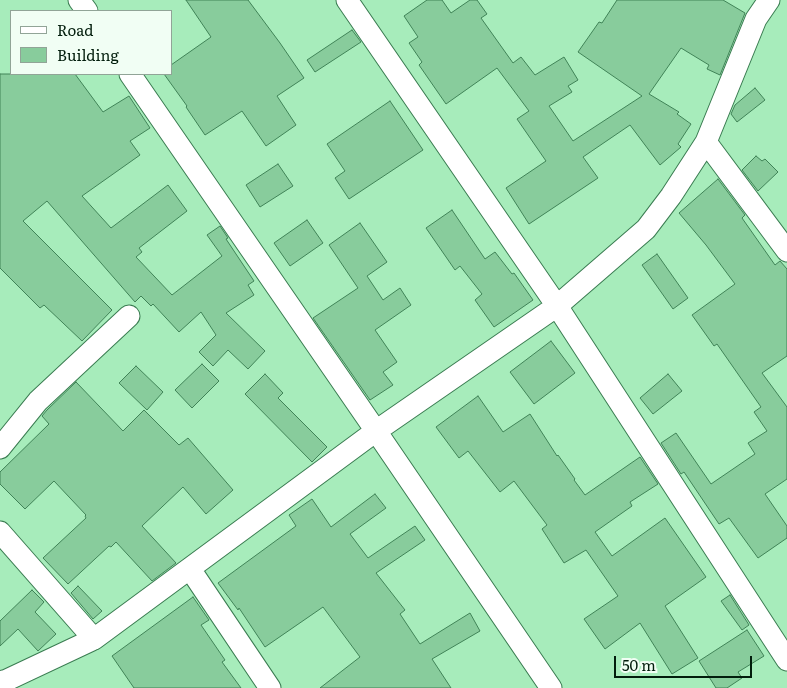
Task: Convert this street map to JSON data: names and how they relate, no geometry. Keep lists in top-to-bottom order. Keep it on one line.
{"legend":["Road","Building"],"scale_bar":"50 m"}
